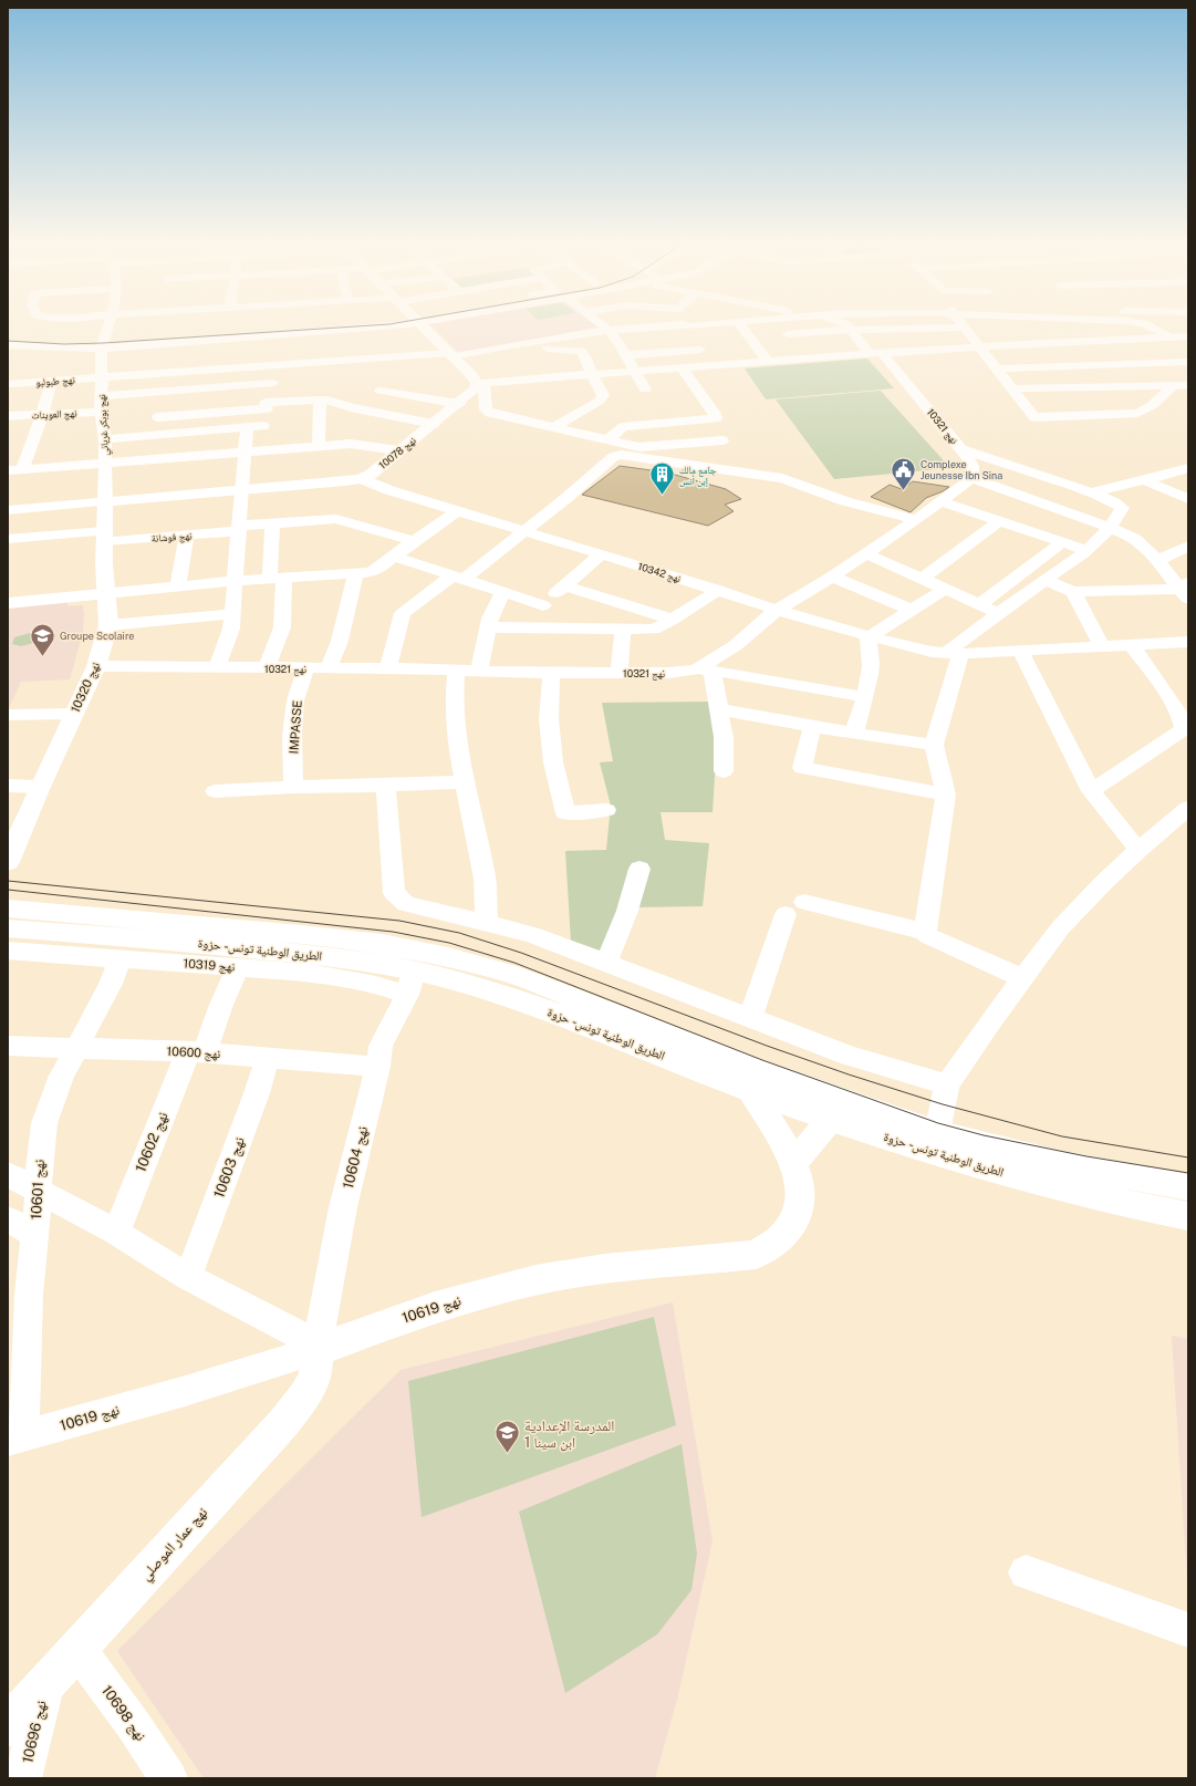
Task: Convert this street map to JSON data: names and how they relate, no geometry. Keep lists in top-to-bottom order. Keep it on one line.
{"streets":{"main road":["نهج 10078","نهج 10320","الطريق الوطنية تونس - حزوة","نهج 10619","نهج عمار الموصلي"],"street":["نهج طبولبو","نهج العوينات","نهج بوبكر غرياني","نهج 10321","نهج فوشانة","نهج 10342","IMPASSE","نهج 10319","نهج 10600","نهج 10602","نهج 10604","نهج 10603","نهج 10601","نهج 10698","نهج 10696"]},"crossings":[["نهج طبولبو","نهج بوبكر غرياني"],["نهج العوينات","نهج بوبكر غرياني"],["نهج بوبكر غرياني","نهج 10078"],["نهج بوبكر غرياني","نهج 10320"],["نهج 10321","نهج 10342"],["نهج 10321","نهج 10320"],["نهج 10321","IMPASSE"],["نهج 10078","نهج 10342"],["نهج 10078","نهج 10320"],["نهج فوشانة","نهج 10320"],["الطريق الوطنية تونس - حزوة","نهج 10319"],["الطريق الوطنية تونس - حزوة","نهج 10604"],["الطريق الوطنية تونس - حزوة","نهج 10619"],["نهج 10319","نهج 10602"],["نهج 10319","نهج 10604"],["نهج 10319","نهج 10601"],["نهج 10600","نهج 10602"],["نهج 10600","نهج 10604"],["نهج 10600","نهج 10603"],["نهج 10600","نهج 10601"],["نهج 10604","نهج 10619"],["نهج 10604","نهج عمار الموصلي"],["نهج 10601","نهج 10619"],["نهج 10619","نهج عمار الموصلي"],["نهج عمار الموصلي","نهج 10698"],["نهج عمار الموصلي","نهج 10696"]],"places":{"public building":["Complexe Jeunesse Ibn Sina"],"building":["جامع مالك إبن أنس"],"school or university":["Groupe Scolaire","المدرسة الإعدادية ابن سينا 1"]}}
